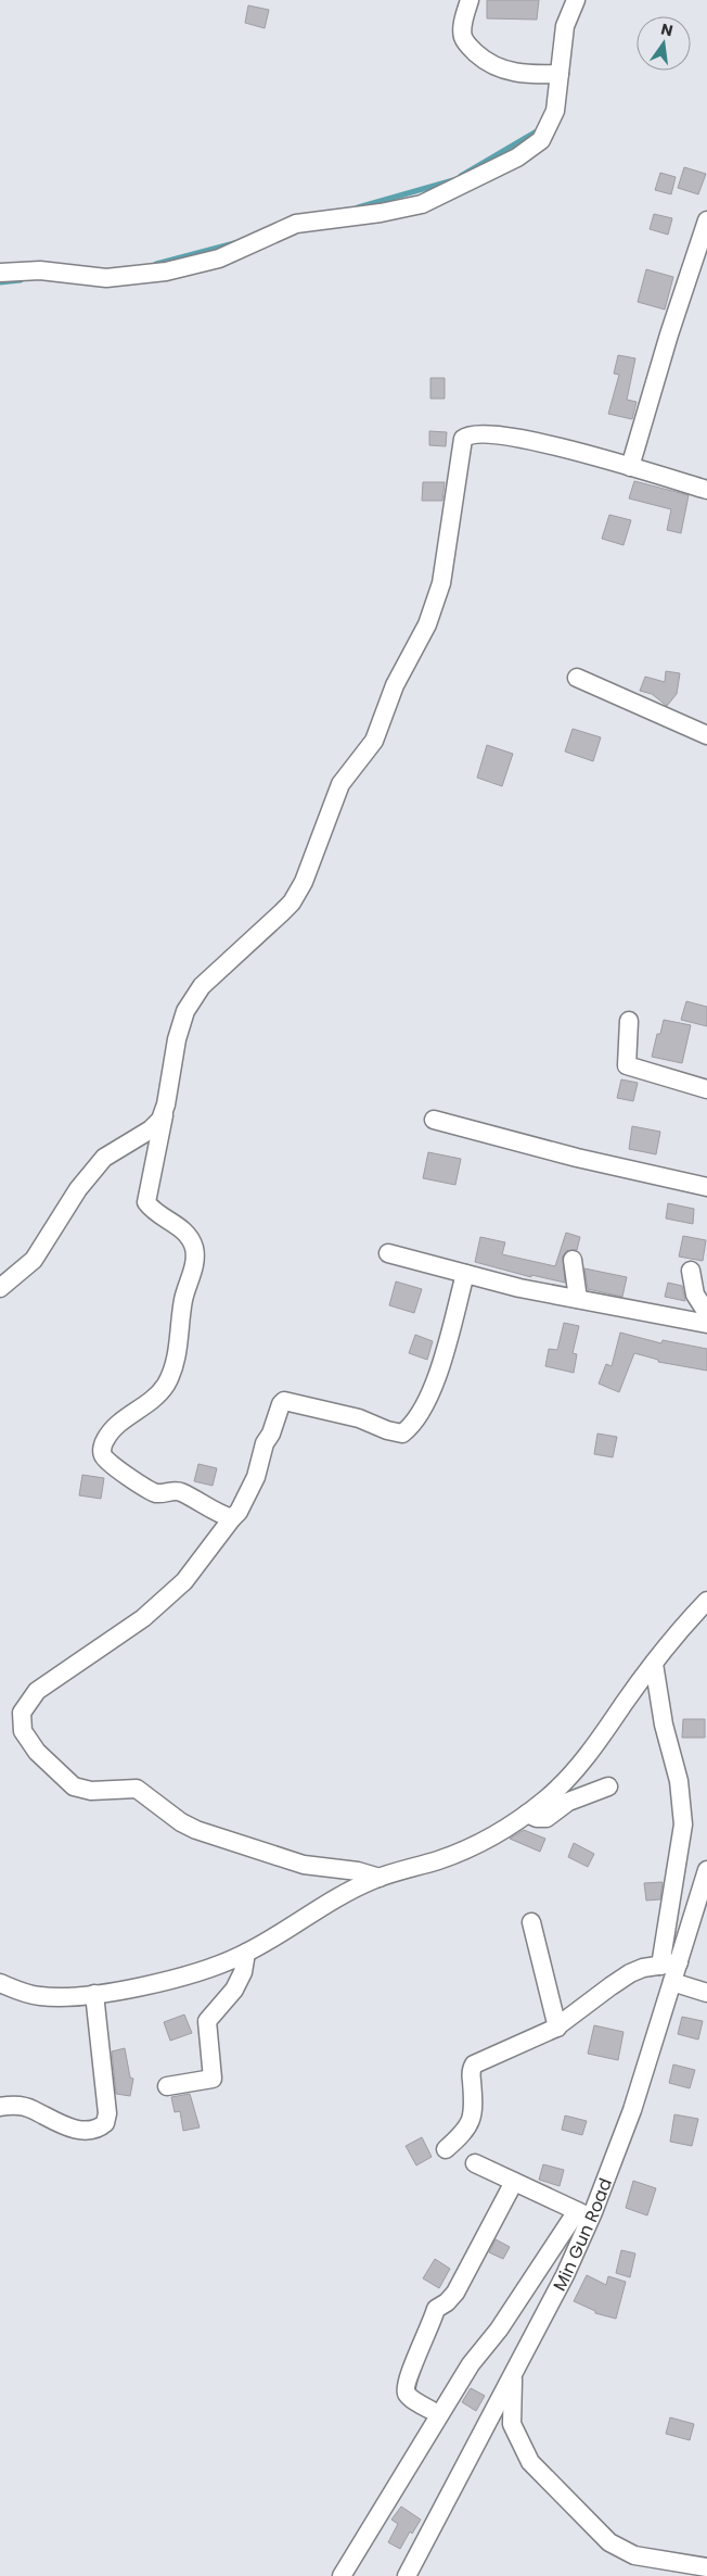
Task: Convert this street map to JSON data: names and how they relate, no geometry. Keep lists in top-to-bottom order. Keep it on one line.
{"streets":{"street":["Min Gun Road"]},"north":"top"}
